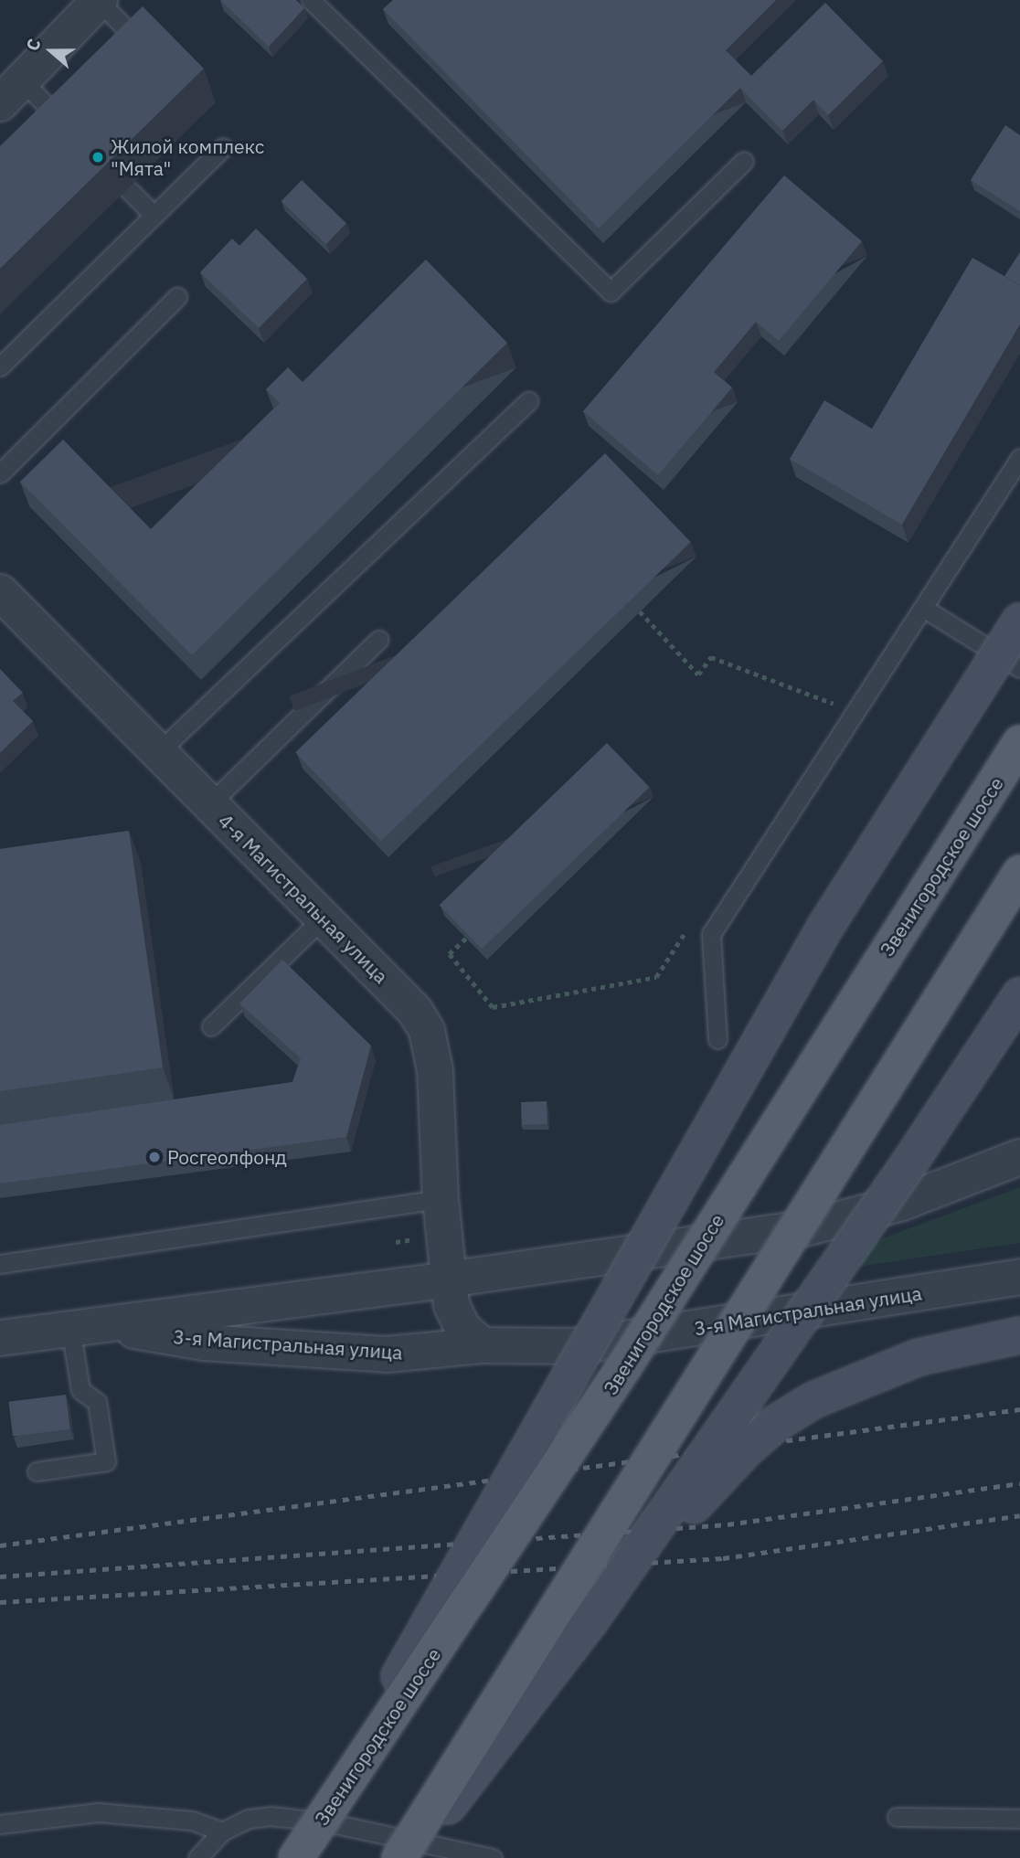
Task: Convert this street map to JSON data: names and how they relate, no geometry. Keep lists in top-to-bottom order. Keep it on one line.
{"streets":{"main road":["Звенигородское шоссе"],"street":["4-я Магистральная улица","3-я Магистральная улица"]},"crossings":[["4-я Магистральная улица","3-я Магистральная улица"]],"places":["Жилой комплекс \"Мята\"","Росгеолфонд"],"north":"left"}
